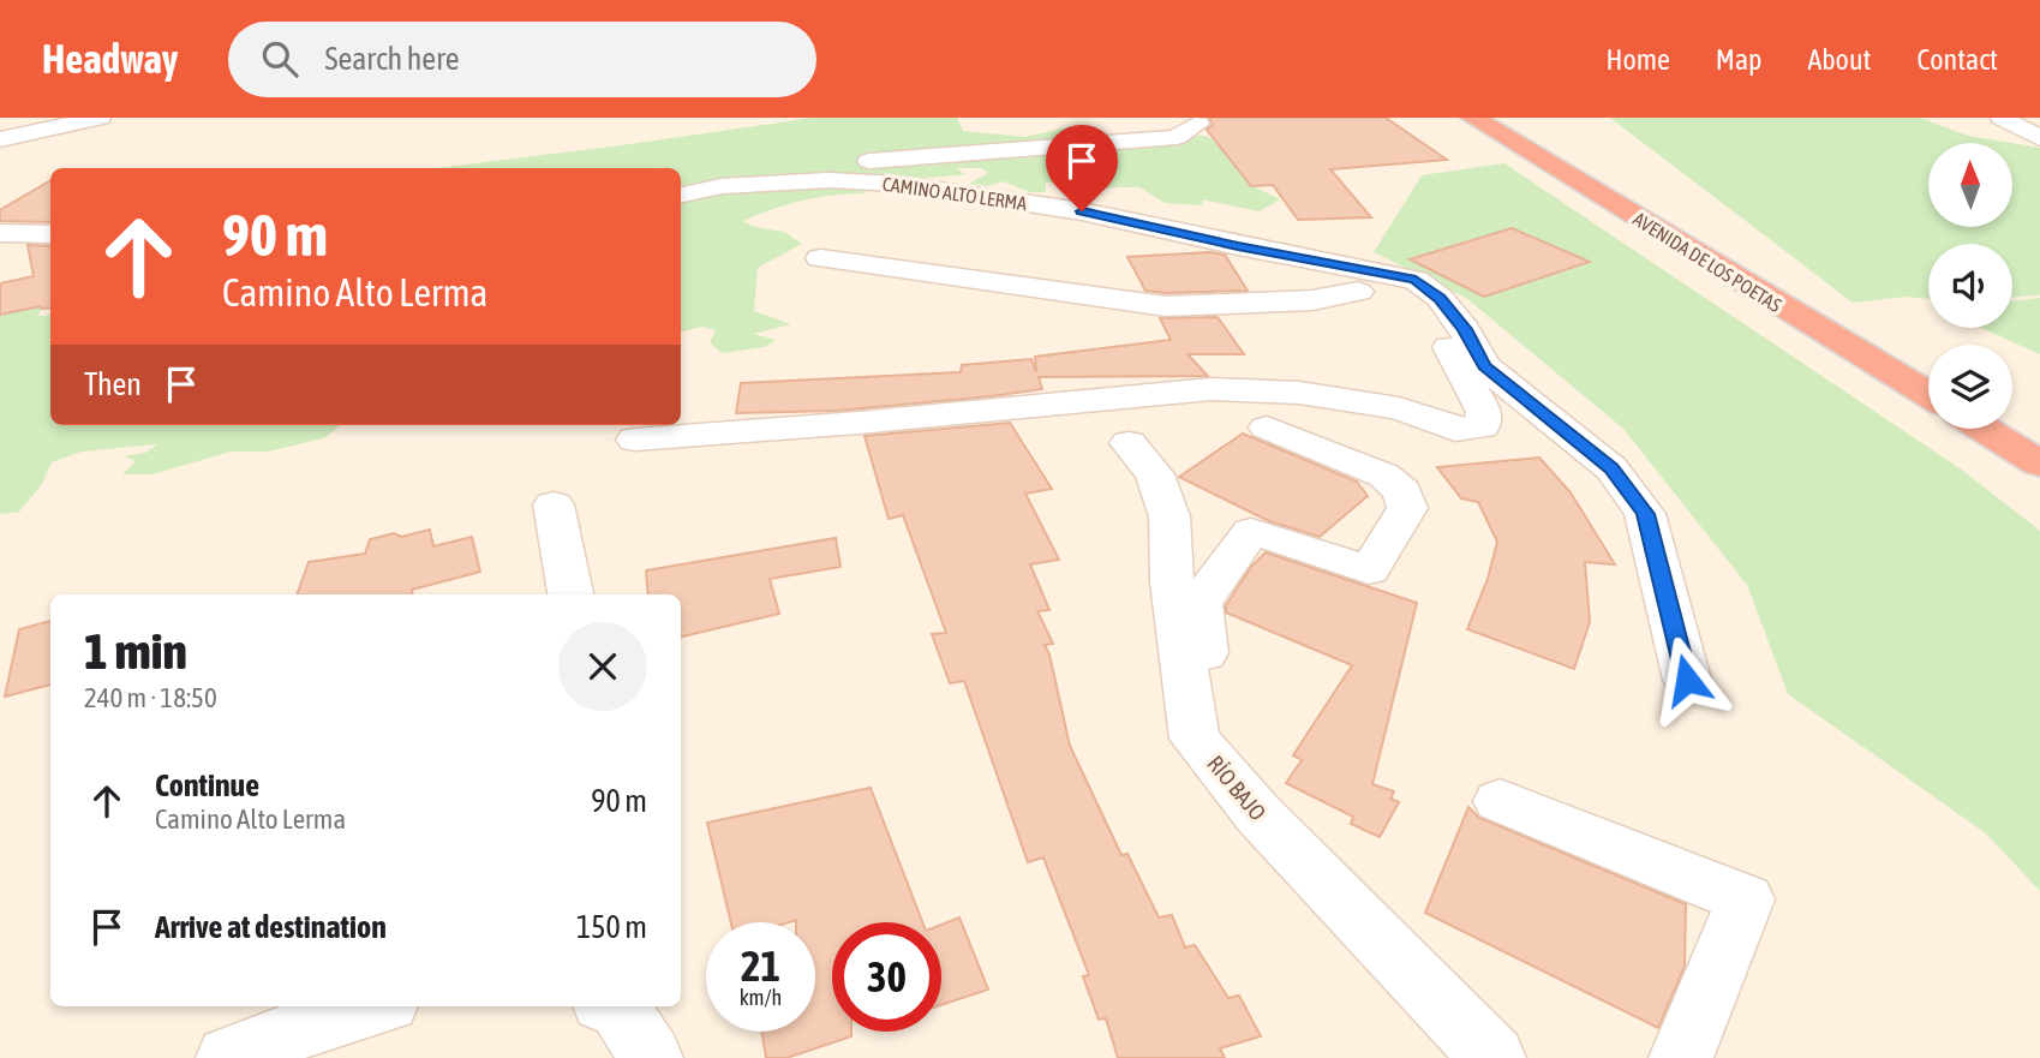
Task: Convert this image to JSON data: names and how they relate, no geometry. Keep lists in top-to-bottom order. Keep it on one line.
{"streets":{"highway":["AVENIDA DE LOS POETAS"],"street":["CAMINO ALTO LERMA","RÍO BAJO"]},"north":"top","page":{"header":"Headway","search":"Search here","nav":["Home","Map","About","Contact"],"turn":["90 m","Camino Alto Lerma"],"then":"Then","heading":["1 min","240 m · 18:50"],"list":[{"name":"Continue","note":"Camino Alto Lerma","value":"90 m"},{"name":"Arrive at destination","value":"150 m"}],"speed":"21 km/h","limit":"30"}}
